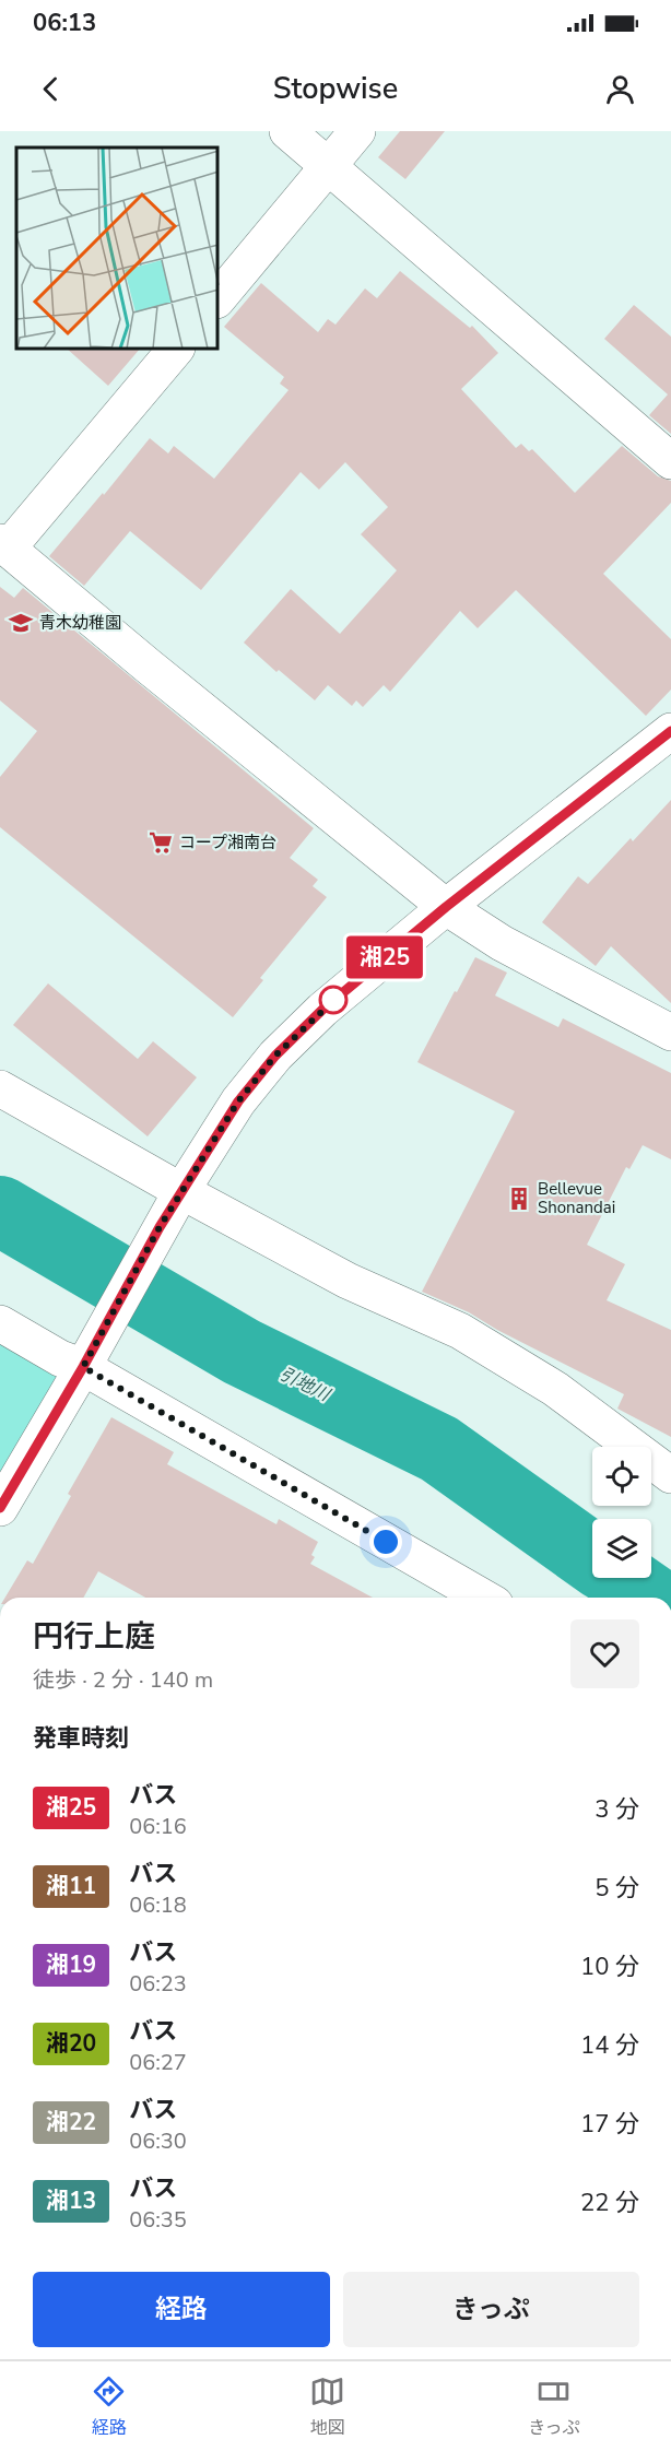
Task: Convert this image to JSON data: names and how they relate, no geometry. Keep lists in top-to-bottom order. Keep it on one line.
{"water":["引地川"],"places":{"school or university":["青木幼稚園"],"supermarket":["コープ湘南台"],"building":["Bellevue Shonandai"]},"lines":["bus line 湘25"],"page":{"status":"06:13","header":"Stopwise","on_map":"湘25","heading":[["円行上庭","徒歩 · 2 分 · 140 m"],"発車時刻"],"list":[{"mark":"湘25","name":"バス","note":"06:16","value":"3 分"},{"mark":"湘11","name":"バス","note":"06:18","value":"5 分"},{"mark":"湘19","name":"バス","note":"06:23","value":"10 分"},{"mark":"湘20","name":"バス","note":"06:27","value":"14 分"},{"mark":"湘22","name":"バス","note":"06:30","value":"17 分"},{"mark":"湘13","name":"バス","note":"06:35","value":"22 分"}],"buttons":["経路","きっぷ"],"tabs":["経路","地図","きっぷ"]}}
